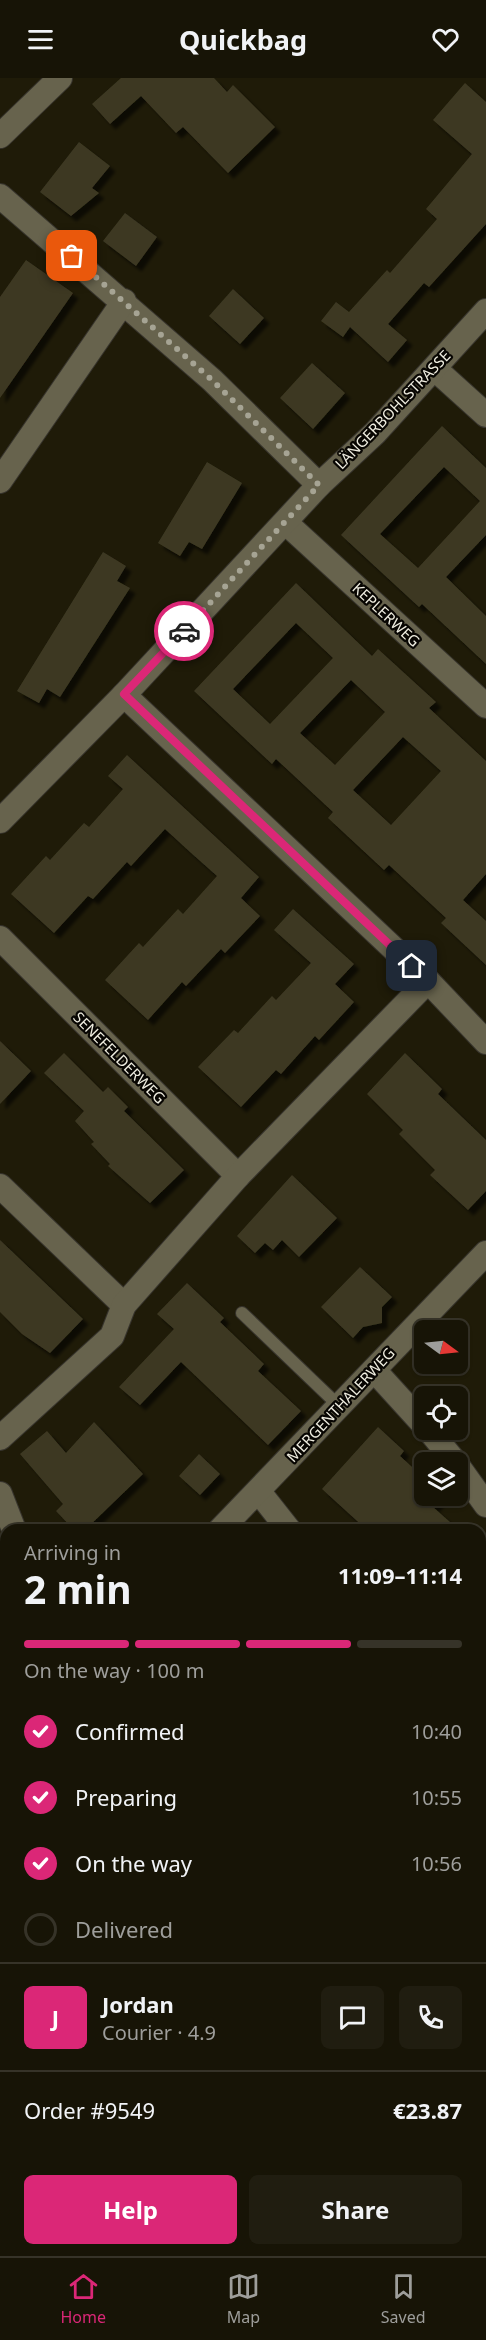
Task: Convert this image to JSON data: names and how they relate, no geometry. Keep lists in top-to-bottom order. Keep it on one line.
{"streets":{"street":["LÄNGERBOHLSTRASSE","KEPLERWEG","SENEFELDERWEG","MERGENTHALERWEG"]},"crossings":[["LÄNGERBOHLSTRASSE","KEPLERWEG"]],"north":"right","page":{"header":"Quickbag","heading":["2 min","Arriving in","11:09–11:14"],"panel":["Jordan","Courier · 4.9","Order #9549","€23.87"],"bar":"On the way · 100 m","list":[["Confirmed","10:40"],["Preparing","10:55"],["On the way","10:56"],"Delivered"],"round":"J","buttons":["Help","Share"],"tabs":["Home","Map","Saved"]}}
